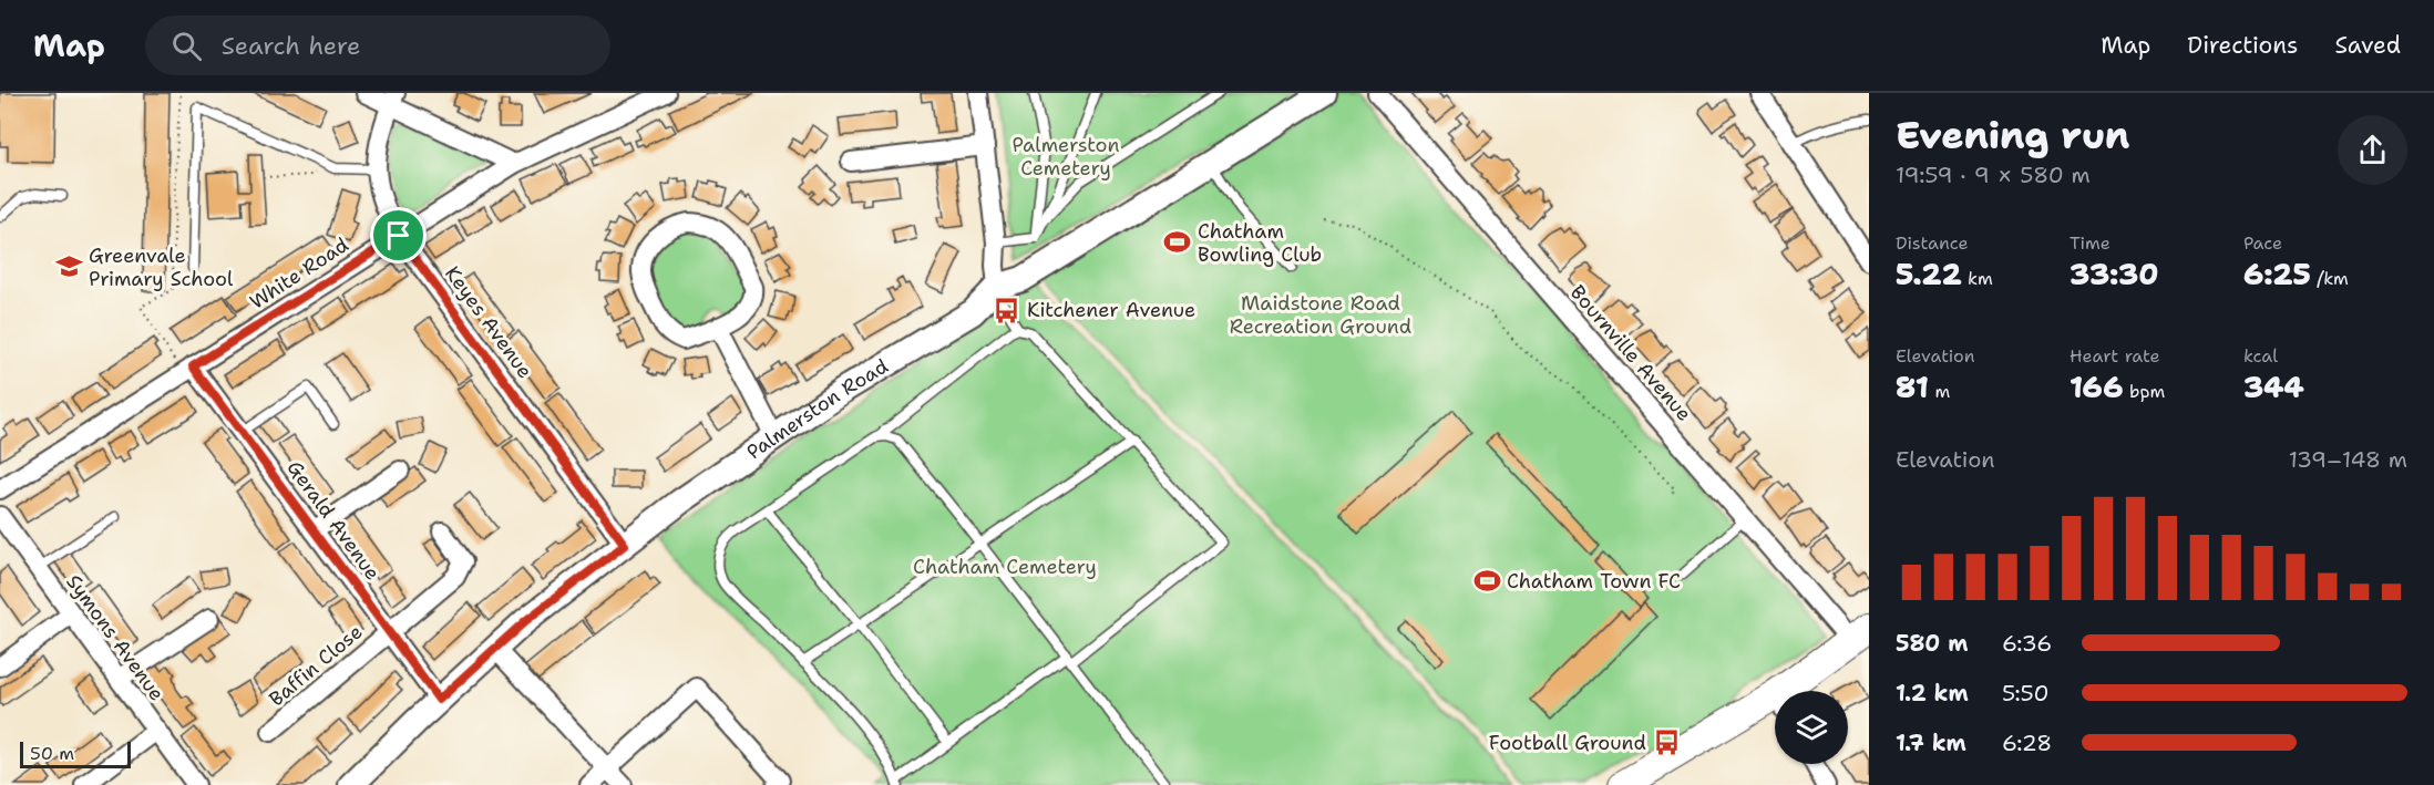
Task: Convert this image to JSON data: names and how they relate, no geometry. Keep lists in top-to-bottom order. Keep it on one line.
{"streets":{"street":["White Road","Keyes Avenue","Bournville Avenue","Palmerston Road","Gerald Avenue","Symons Avenue","Baffin Close"]},"crossings":[["White Road","Keyes Avenue"],["White Road","Gerald Avenue"],["Keyes Avenue","Palmerston Road"],["Palmerston Road","Gerald Avenue"],["Gerald Avenue","Baffin Close"]],"parks":["Palmerston Cemetery","Maidstone Road Recreation Ground","Chatham Cemetery"],"places":{"sports":["Chatham Bowling Club","Chatham Town FC"],"school or university":["Greenvale Primary School"],"bus stop":["Kitchener Avenue","Football Ground"]},"scale_bar":"50 m","page":{"header":"Map","search":"Search here","nav":["Map","Directions","Saved"],"heading":["Evening run","19:59 · 9 × 580 m"],"stats":[["Distance","5.22 km"],["Time","33:30"],["Pace","6:25 /km"],["Elevation","81 m"],["Heart rate","166 bpm"],["kcal","344"]],"chart":["Elevation","139–148 m"],"list":[{"name":"580 m","note":"6:36"},{"name":"1.2 km","note":"5:50"},{"name":"1.7 km","note":"6:28"}],"scale":"50 m"}}
